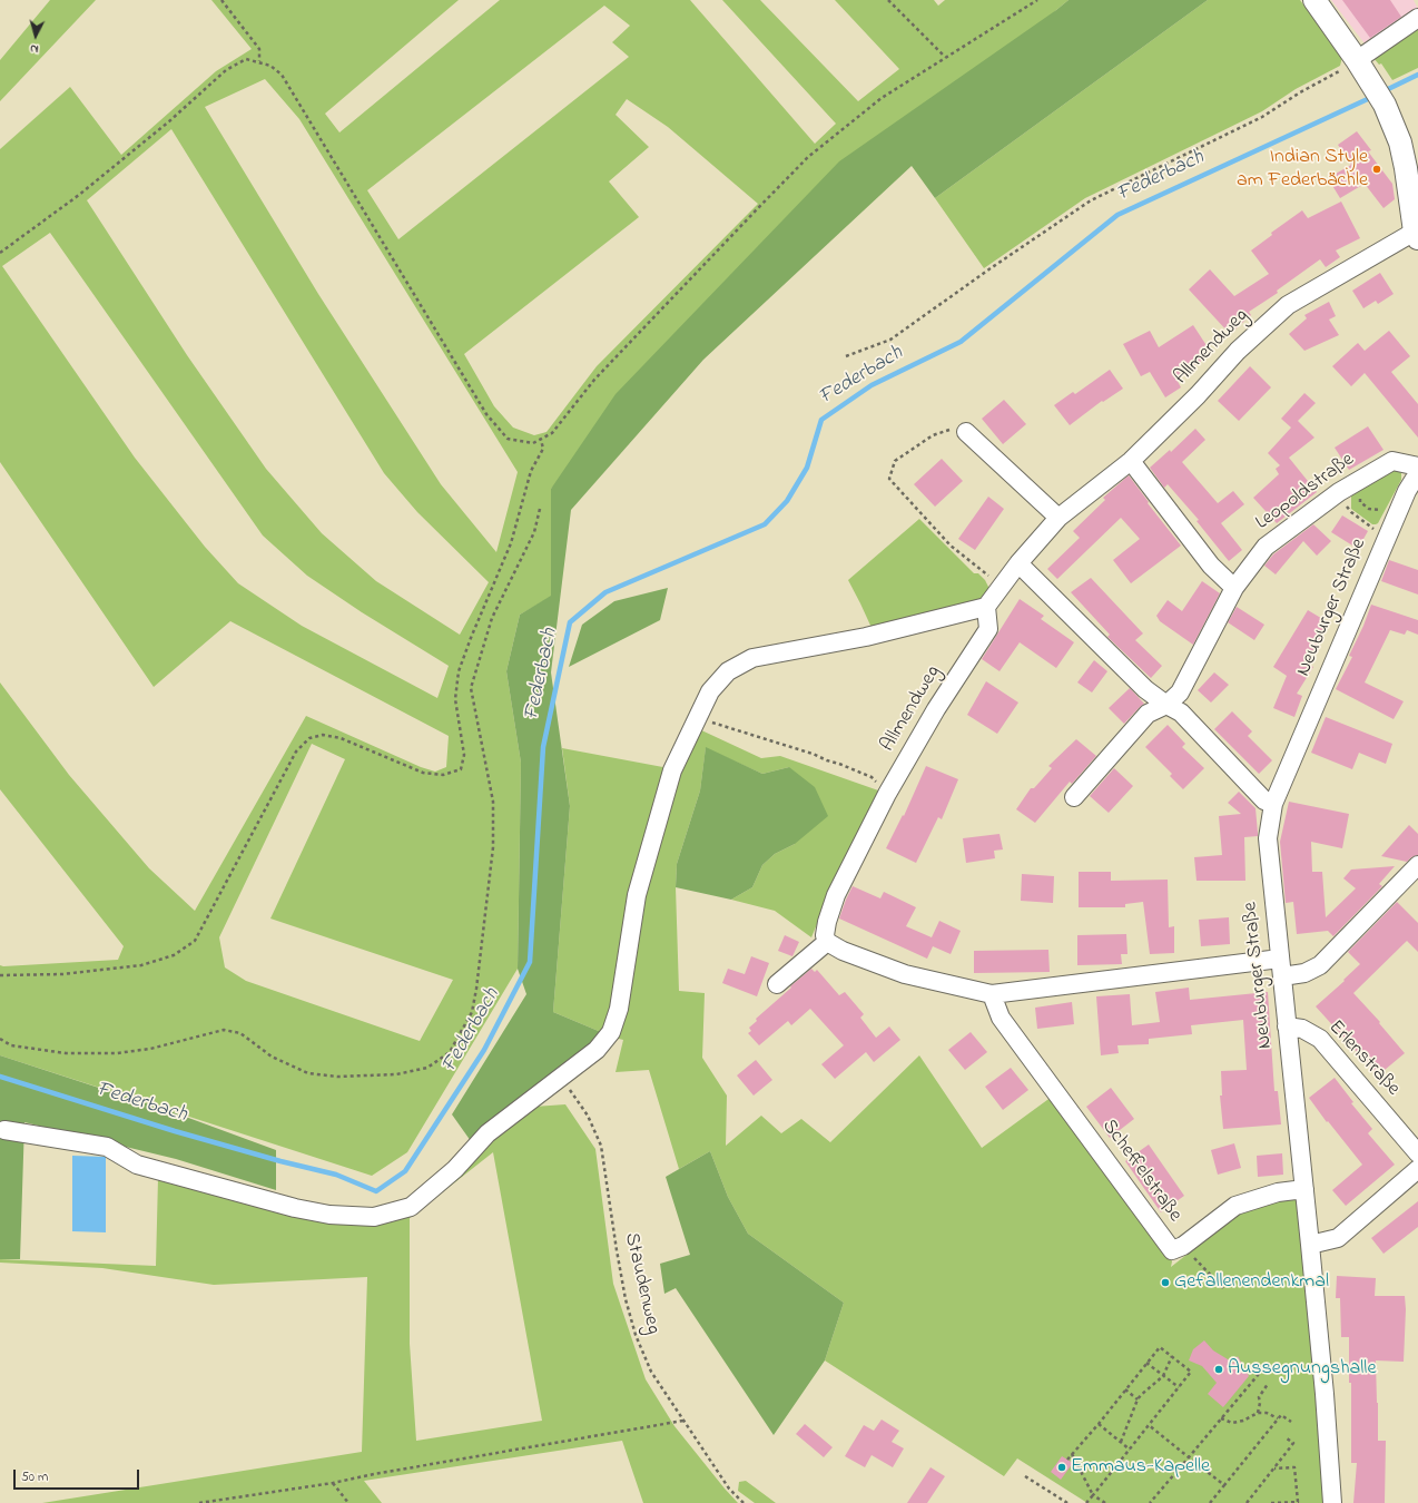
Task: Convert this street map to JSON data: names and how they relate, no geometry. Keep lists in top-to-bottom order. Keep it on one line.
{"streets":{"street":["Allmendweg","Leopoldstraße","Neuburger Straße","Erlenstraße","Scheffelstraße"],"path":["Staudenweg"]},"crossings":[["Neuburger Straße","Erlenstraße"],["Neuburger Straße","Scheffelstraße"]],"water":["Federbach"],"places":["Indian Style am Federbächle","Gefallenendenkmal","Aussegnungshalle","Emmaus-Kapelle"],"scale_bar":"50 m","north":"bottom"}
